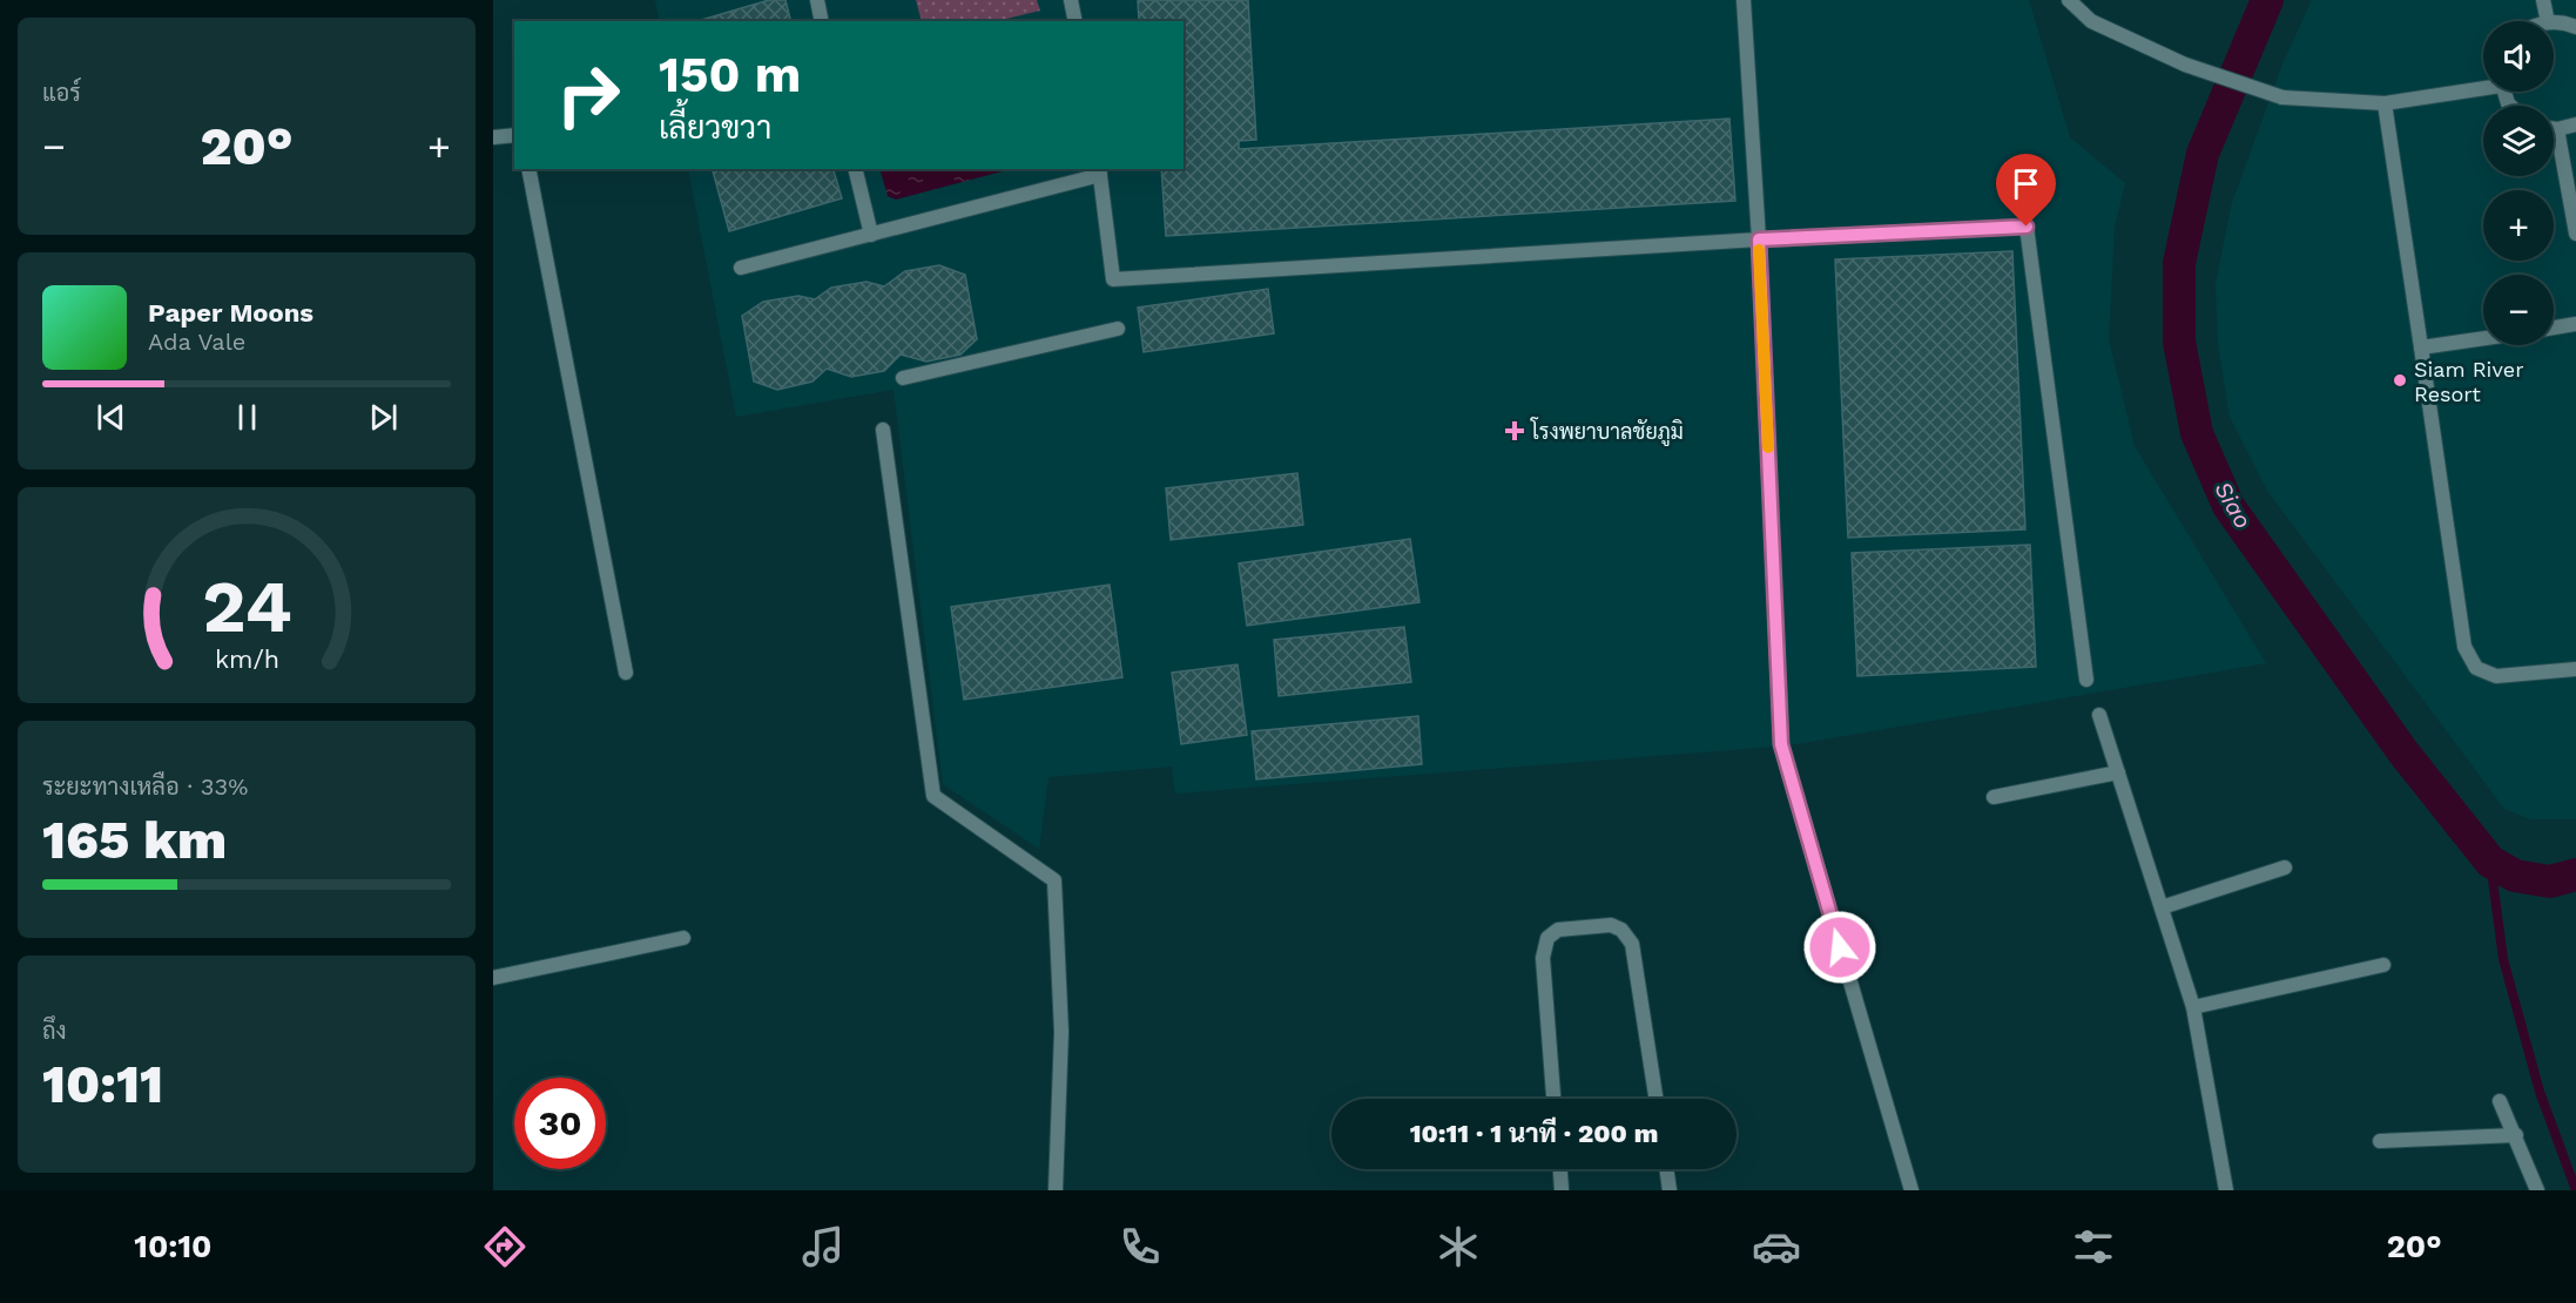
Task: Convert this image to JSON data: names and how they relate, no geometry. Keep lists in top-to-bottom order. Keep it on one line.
{"water":["Siao"],"places":{"other":["Siam River Resort"],"health":["โรงพยาบาลชัยภูมิ"]},"page":{"tile":["แอร์",["ระยะทางเหลือ · 33%","165 km"],["ถึง","10:11"]],"map_buttons":["+","−"],"turn":["150 m","เลี้ยวขวา"],"heat":["−","20°","+"],"song":["Paper Moons","Ada Vale"],"limit":"30","trip":"10:11 · 1 นาที · 200 m","tabs":["10:10","20°"],"gauge":["24","km/h"]}}
